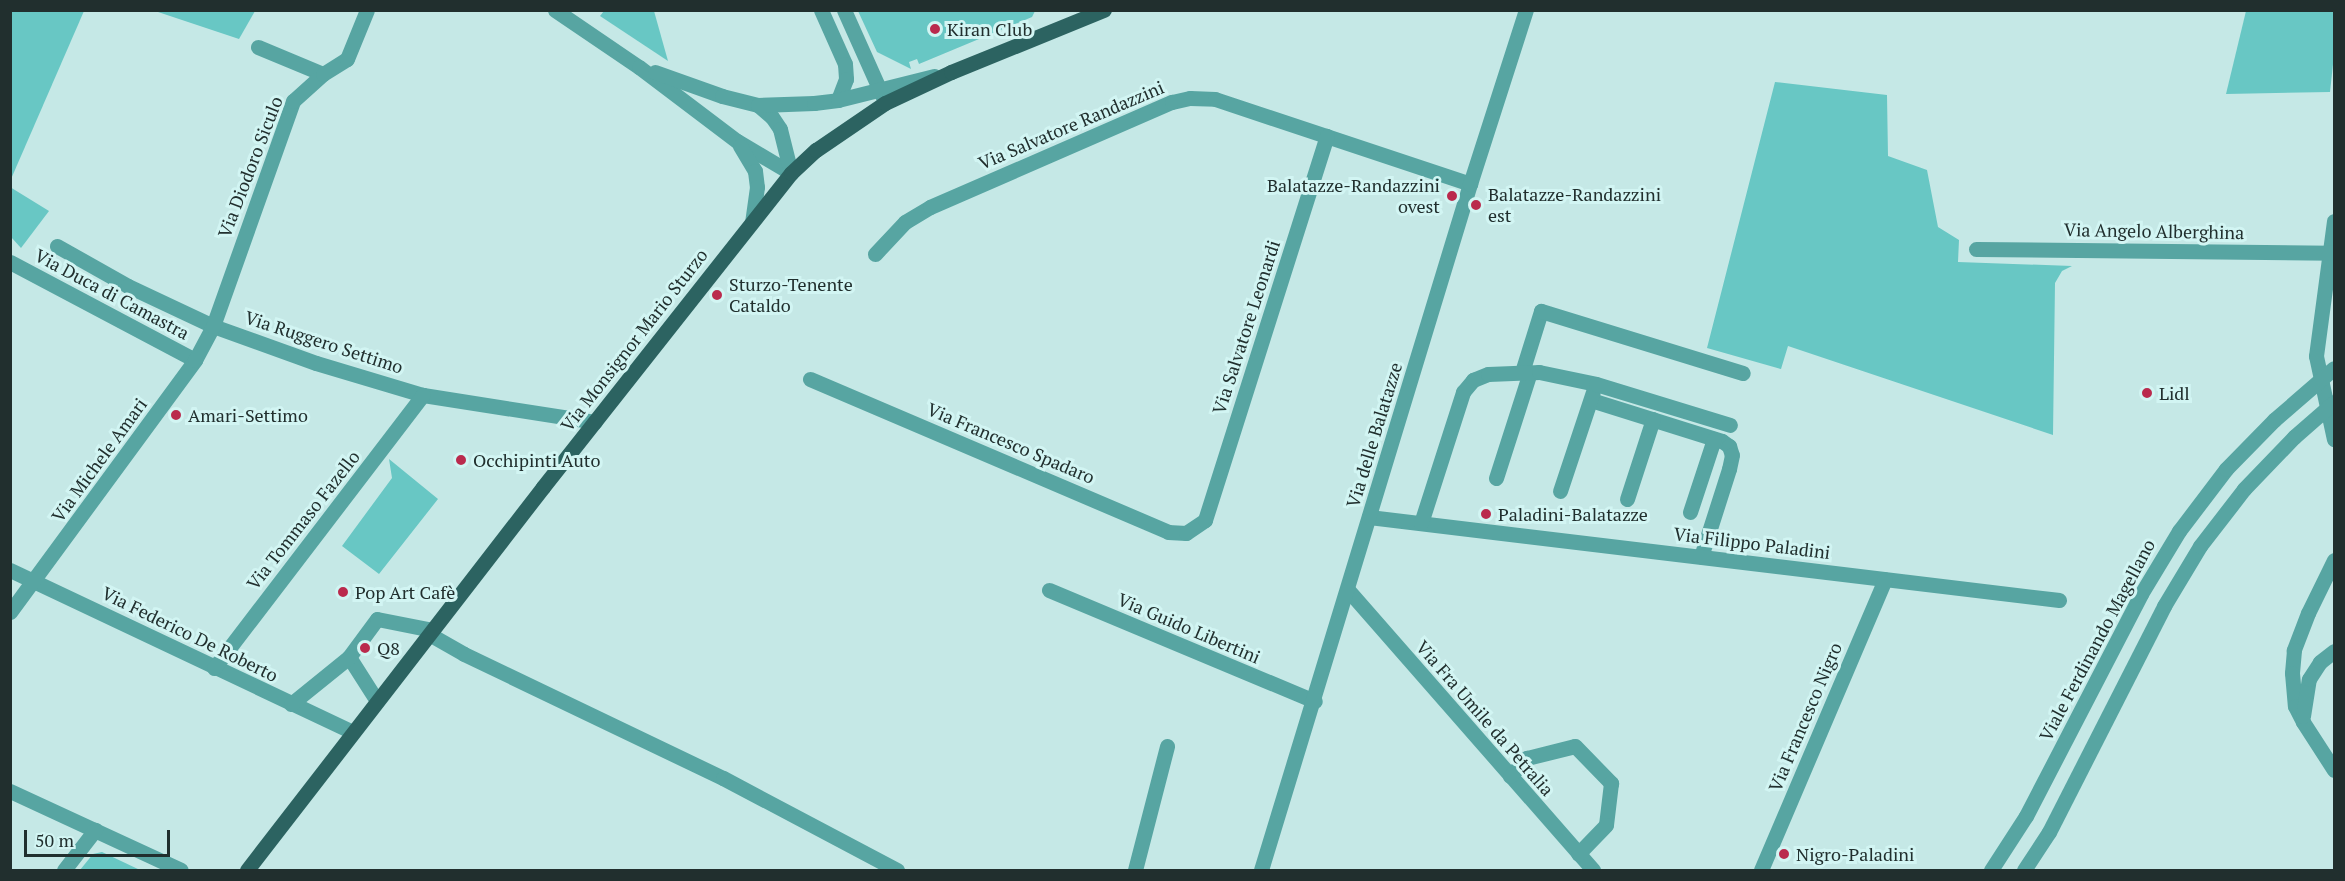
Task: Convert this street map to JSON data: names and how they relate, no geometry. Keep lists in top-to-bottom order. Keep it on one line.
{"streets":{"main road":["Via Monsignor Mario Sturzo"],"street":["Via Salvatore Randazzini","Via Diodoro Siculo","Via Angelo Alberghina","Via Duca di Camastra","Via Salvatore Leonardi","Via Ruggero Settimo","Via delle Balatazze","Via Francesco Spadaro","Via Michele Amari","Via Tommaso Fazello","Via Filippo Paladini","Via Guido Libertini","Via Federico De Roberto","Viale Ferdinando Magellano","Via Francesco Nigro","Via Fra Umile da Petralia"]},"crossings":[["Via Salvatore Randazzini","Via Salvatore Leonardi"],["Via Salvatore Randazzini","Via delle Balatazze"],["Via Diodoro Siculo","Via Ruggero Settimo"],["Via Diodoro Siculo","Via Michele Amari"],["Via Duca di Camastra","Via Michele Amari"],["Via Salvatore Leonardi","Via Francesco Spadaro"],["Via Monsignor Mario Sturzo","Via Ruggero Settimo"],["Via Monsignor Mario Sturzo","Via Federico De Roberto"],["Via Ruggero Settimo","Via Michele Amari"],["Via Ruggero Settimo","Via Tommaso Fazello"],["Via delle Balatazze","Via Filippo Paladini"],["Via delle Balatazze","Via Guido Libertini"],["Via delle Balatazze","Via Fra Umile da Petralia"],["Via Michele Amari","Via Federico De Roberto"],["Via Tommaso Fazello","Via Federico De Roberto"],["Via Filippo Paladini","Via Francesco Nigro"]],"places":["Kiran Club","Balatazze-Randazzini ovest","Balatazze-Randazzini est","Sturzo-Tenente Cataldo","Lidl","Amari-Settimo","Occhipinti Auto","Paladini-Balatazze","Pop Art Cafè","Q8","Nigro-Paladini"],"scale_bar":"50 m"}
